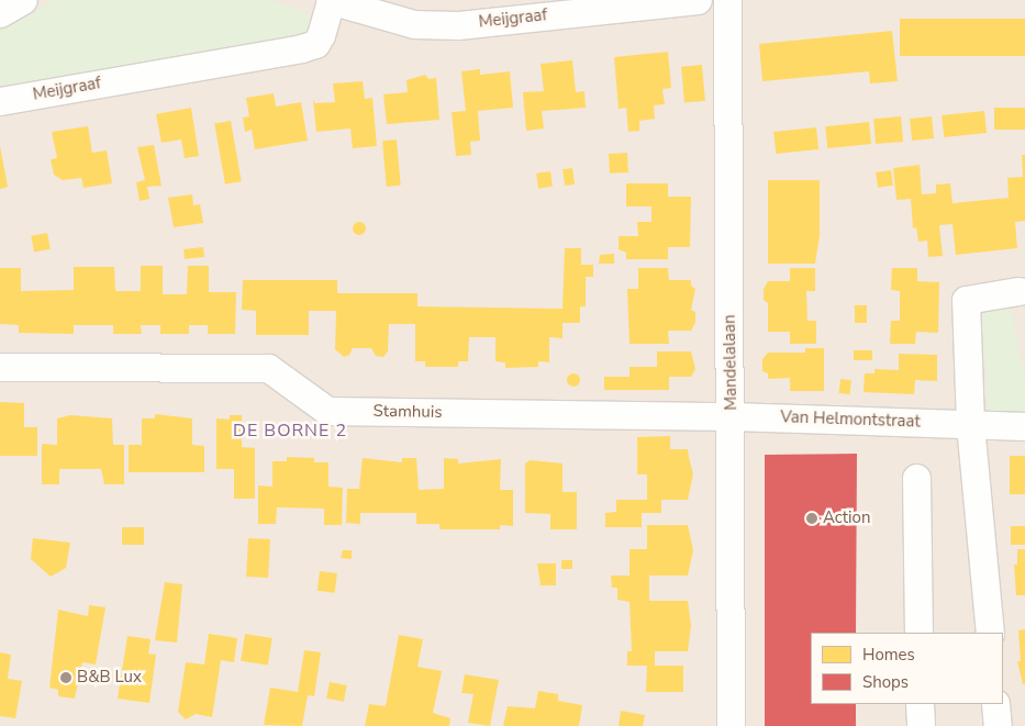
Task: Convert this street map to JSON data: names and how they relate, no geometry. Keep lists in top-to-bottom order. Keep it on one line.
{"streets":{"street":["Meijgraaf","Mandelalaan","Stamhuis","Van Helmontstraat"]},"crossings":[["Mandelalaan","Stamhuis"],["Mandelalaan","Van Helmontstraat"],["Stamhuis","Van Helmontstraat"]],"districts":["DE BORNE 2"],"places":["Action","B&B Lux"],"legend":["Homes","Shops"]}
